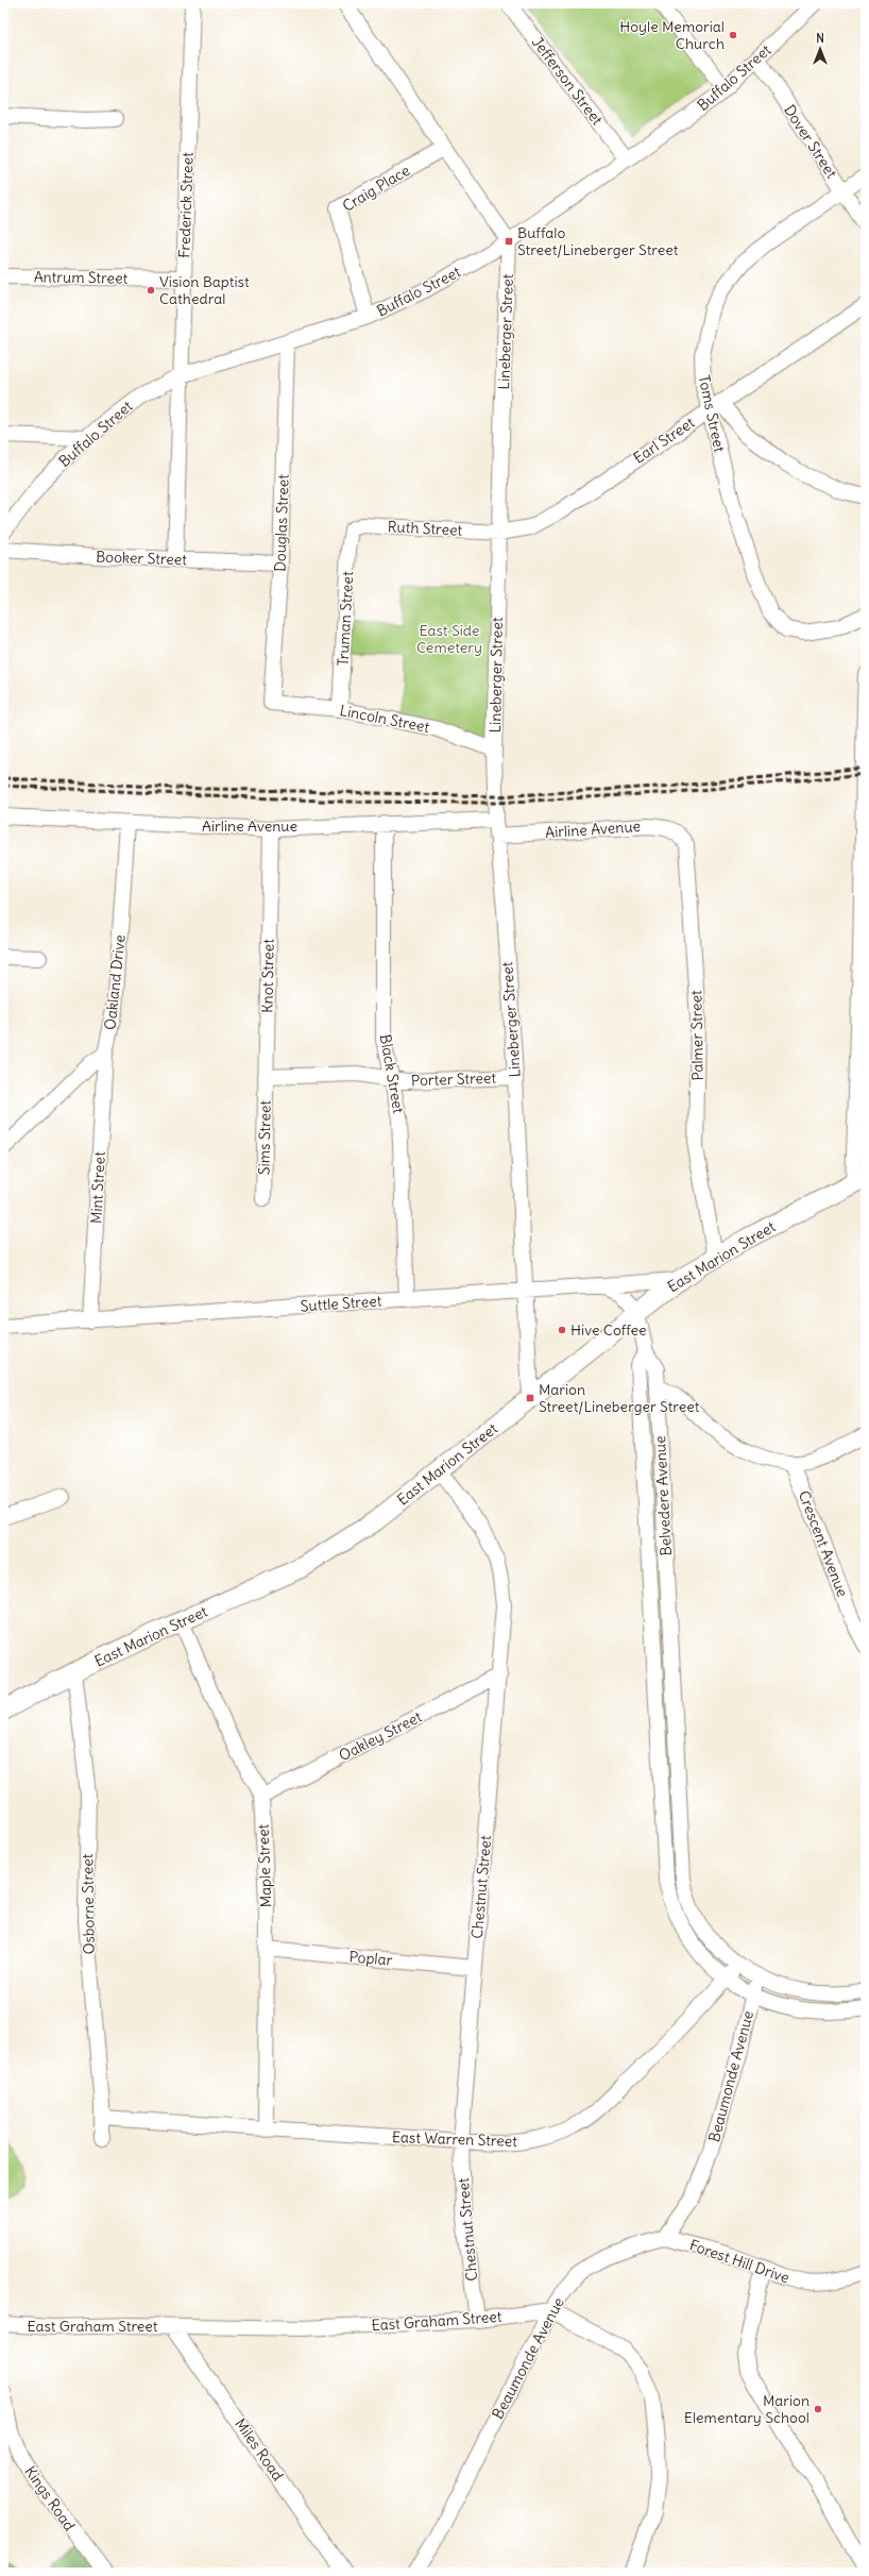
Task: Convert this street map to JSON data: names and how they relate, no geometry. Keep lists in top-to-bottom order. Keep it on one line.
{"streets":{"main road":["East Marion Street"],"street":["Buffalo Street","Jefferson Street","Dover Street","Craig Place","Frederick Street","Antrum Street","Lineberger Street","Toms Street","Earl Street","Douglas Street","Ruth Street","Booker Street","Truman Street","Lincoln Street","Airline Avenue","Knot Street","Oakland Drive","Palmer Street","Black Street","Porter Street","Sims Street","Mint Street","Suttle Street","Belvedere Avenue","Crescent Avenue","Oakley Street","Maple Street","Chestnut Street","Osborne Street","Poplar","Beaumonde Avenue","East Warren Street","Forest Hill Drive","East Graham Street","Miles Road","Kings Road"]},"crossings":[["Buffalo Street","Jefferson Street"],["Buffalo Street","Dover Street"],["Buffalo Street","Craig Place"],["Buffalo Street","Frederick Street"],["Buffalo Street","Lineberger Street"],["Buffalo Street","Douglas Street"],["Dover Street","Toms Street"],["Frederick Street","Antrum Street"],["Frederick Street","Booker Street"],["Lineberger Street","Earl Street"],["Lineberger Street","Ruth Street"],["Lineberger Street","Lincoln Street"],["Lineberger Street","Airline Avenue"],["Lineberger Street","Porter Street"],["Lineberger Street","East Marion Street"],["Lineberger Street","Suttle Street"],["Toms Street","Earl Street"],["Earl Street","Ruth Street"],["Douglas Street","Booker Street"],["Douglas Street","Lincoln Street"],["Ruth Street","Truman Street"],["Truman Street","Lincoln Street"],["Airline Avenue","Knot Street"],["Airline Avenue","Oakland Drive"],["Airline Avenue","Palmer Street"],["Airline Avenue","Black Street"],["Knot Street","Porter Street"],["Knot Street","Sims Street"],["Oakland Drive","Mint Street"],["Palmer Street","East Marion Street"],["Black Street","Porter Street"],["Black Street","Suttle Street"],["Porter Street","Sims Street"],["Mint Street","Suttle Street"],["East Marion Street","Suttle Street"],["East Marion Street","Belvedere Avenue"],["East Marion Street","Maple Street"],["East Marion Street","Chestnut Street"],["East Marion Street","Osborne Street"],["Suttle Street","Belvedere Avenue"],["Belvedere Avenue","Beaumonde Avenue"],["Belvedere Avenue","East Warren Street"],["Oakley Street","Maple Street"],["Oakley Street","Chestnut Street"],["Maple Street","Poplar"],["Maple Street","East Warren Street"],["Chestnut Street","Poplar"],["Chestnut Street","East Warren Street"],["Chestnut Street","East Graham Street"],["Osborne Street","East Warren Street"],["Beaumonde Avenue","Forest Hill Drive"],["Beaumonde Avenue","East Graham Street"],["East Graham Street","Miles Road"]],"parks":["East Side Cemetery"],"places":{"other":["Hoyle Memorial Church","Vision Baptist Cathedral","Hive Coffee","Marion Elementary School"],"transit":["Buffalo Street/Lineberger Street","Marion Street/Lineberger Street"]},"north":"top"}
